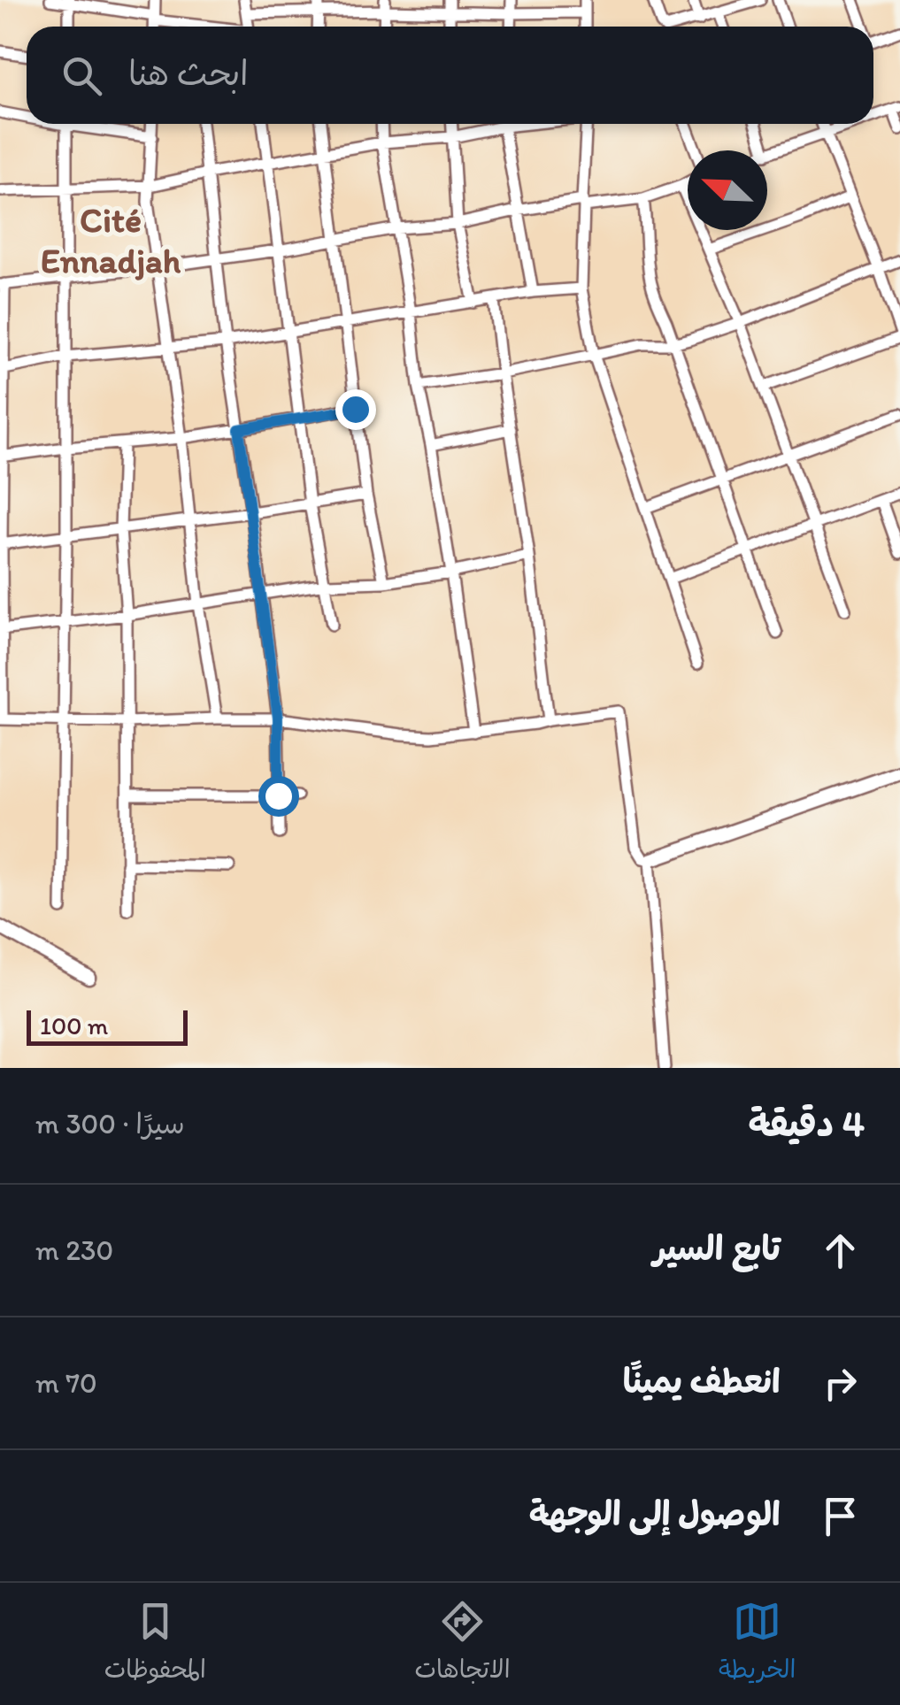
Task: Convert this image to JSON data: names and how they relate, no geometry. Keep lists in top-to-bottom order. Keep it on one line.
{"districts":["Cité Ennadjah"],"scale_bar":"100 m","north":"top left","page":{"search":"ابحث هنا","scale":"100 m","heading":["4 دقيقة","سيرًا · 300 m"],"list":[["تابع السير","230 m"],["انعطف يمينًا","70 m"],"الوصول إلى الوجهة"],"nav":["الخريطة","الاتجاهات","المحفوظات"]}}
